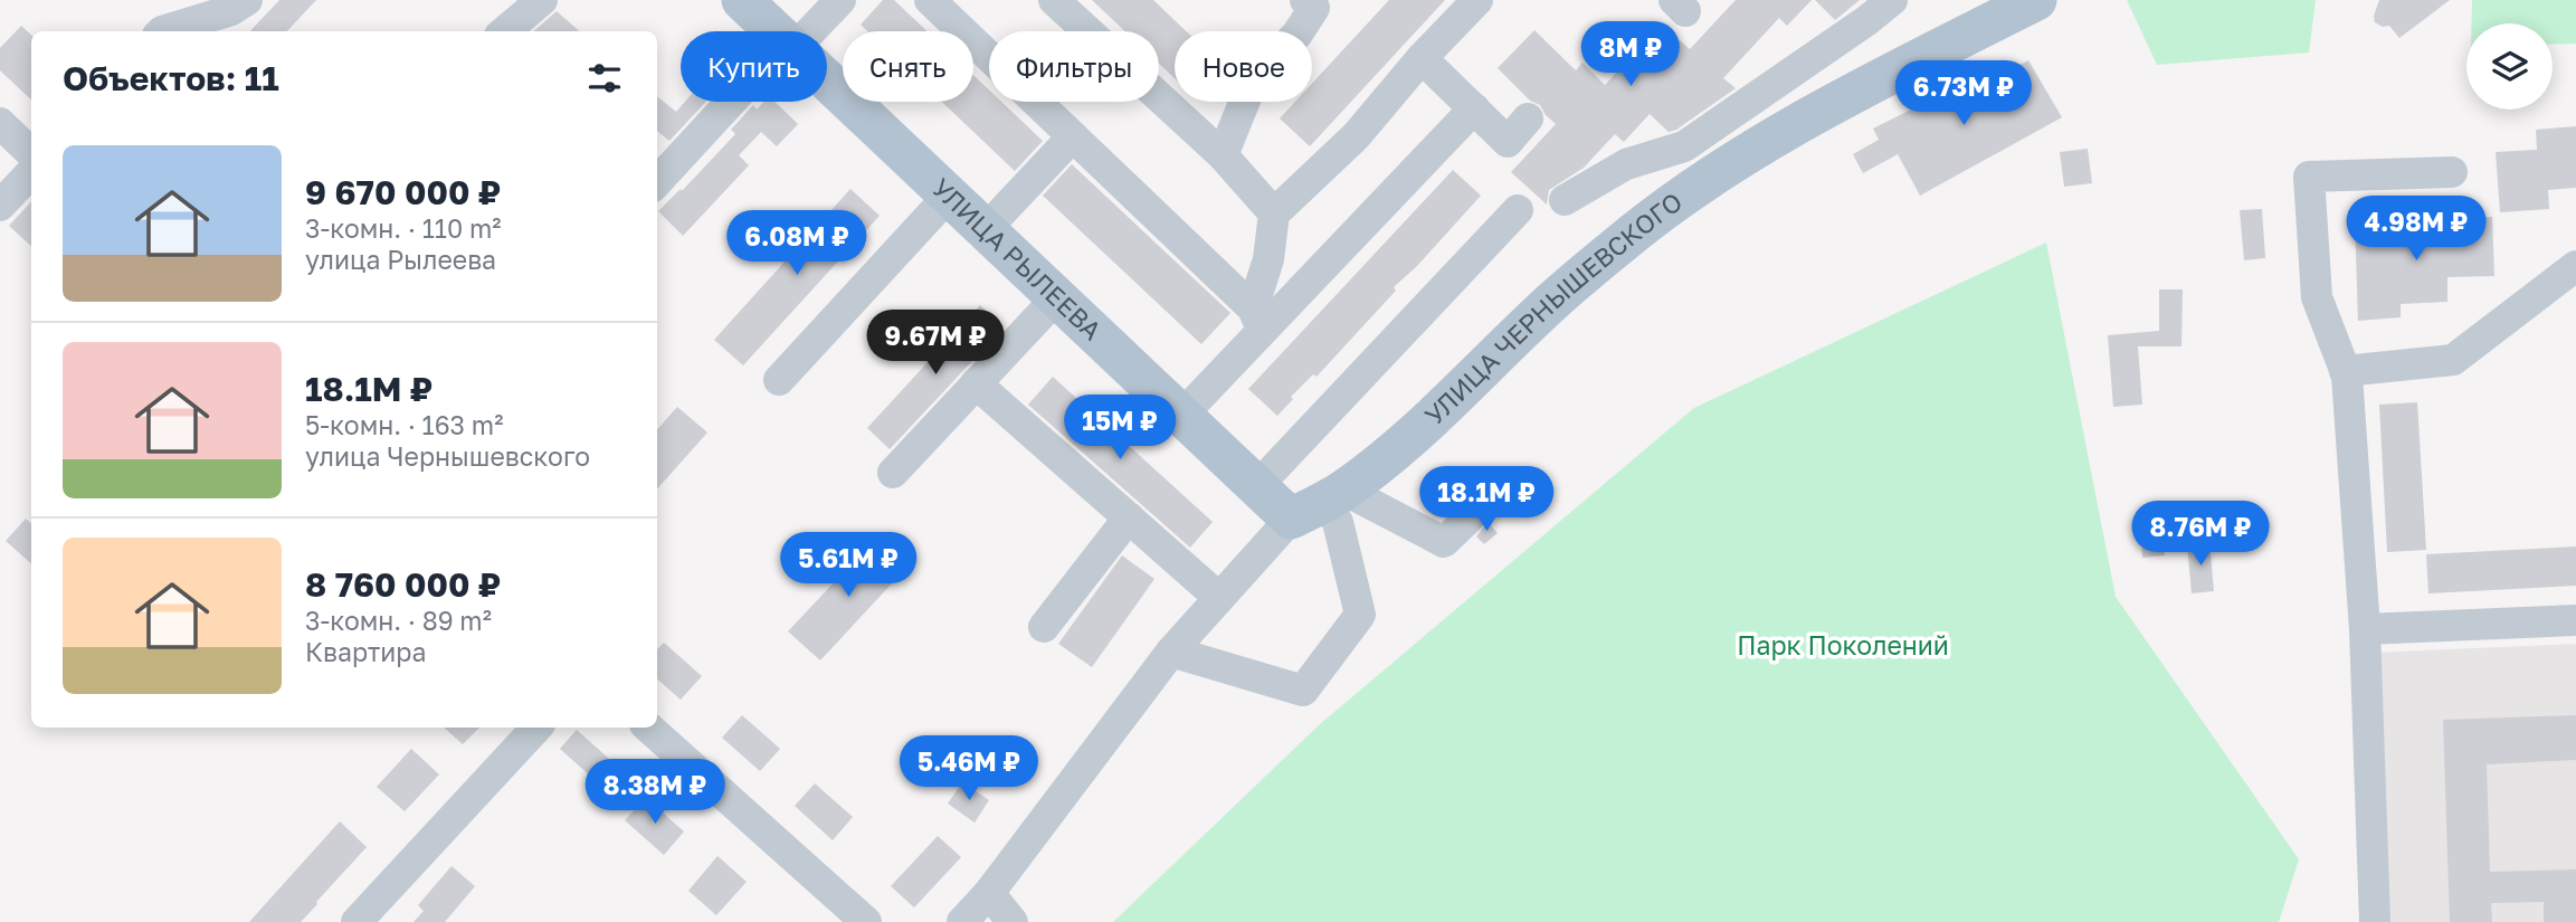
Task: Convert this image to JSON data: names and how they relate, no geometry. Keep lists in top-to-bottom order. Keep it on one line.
{"streets":{"main road":["УЛИЦА РЫЛЕЕВА","УЛИЦА ЧЕРНЫШЕВСКОГО"]},"crossings":[["УЛИЦА РЫЛЕЕВА","УЛИЦА ЧЕРНЫШЕВСКОГО"]],"parks":["Парк Поколений"],"page":{"price":["8M ₽","6.73M ₽","4.98M ₽","6.08M ₽","9.67M ₽","15M ₽","18.1M ₽","8.76M ₽","5.61M ₽","5.46M ₽","8.38M ₽"],"chip":["Купить","Снять","Фильтры","Новое"],"heading":"Объектов: 11","list":[{"name":"9 670 000 ₽","note":"3-комн. · 110 m² · улица Рылеева"},{"name":"18.1M ₽","note":"5-комн. · 163 m² · улица Чернышевского"},{"name":"8 760 000 ₽","note":"3-комн. · 89 m² · Квартира"}]}}
